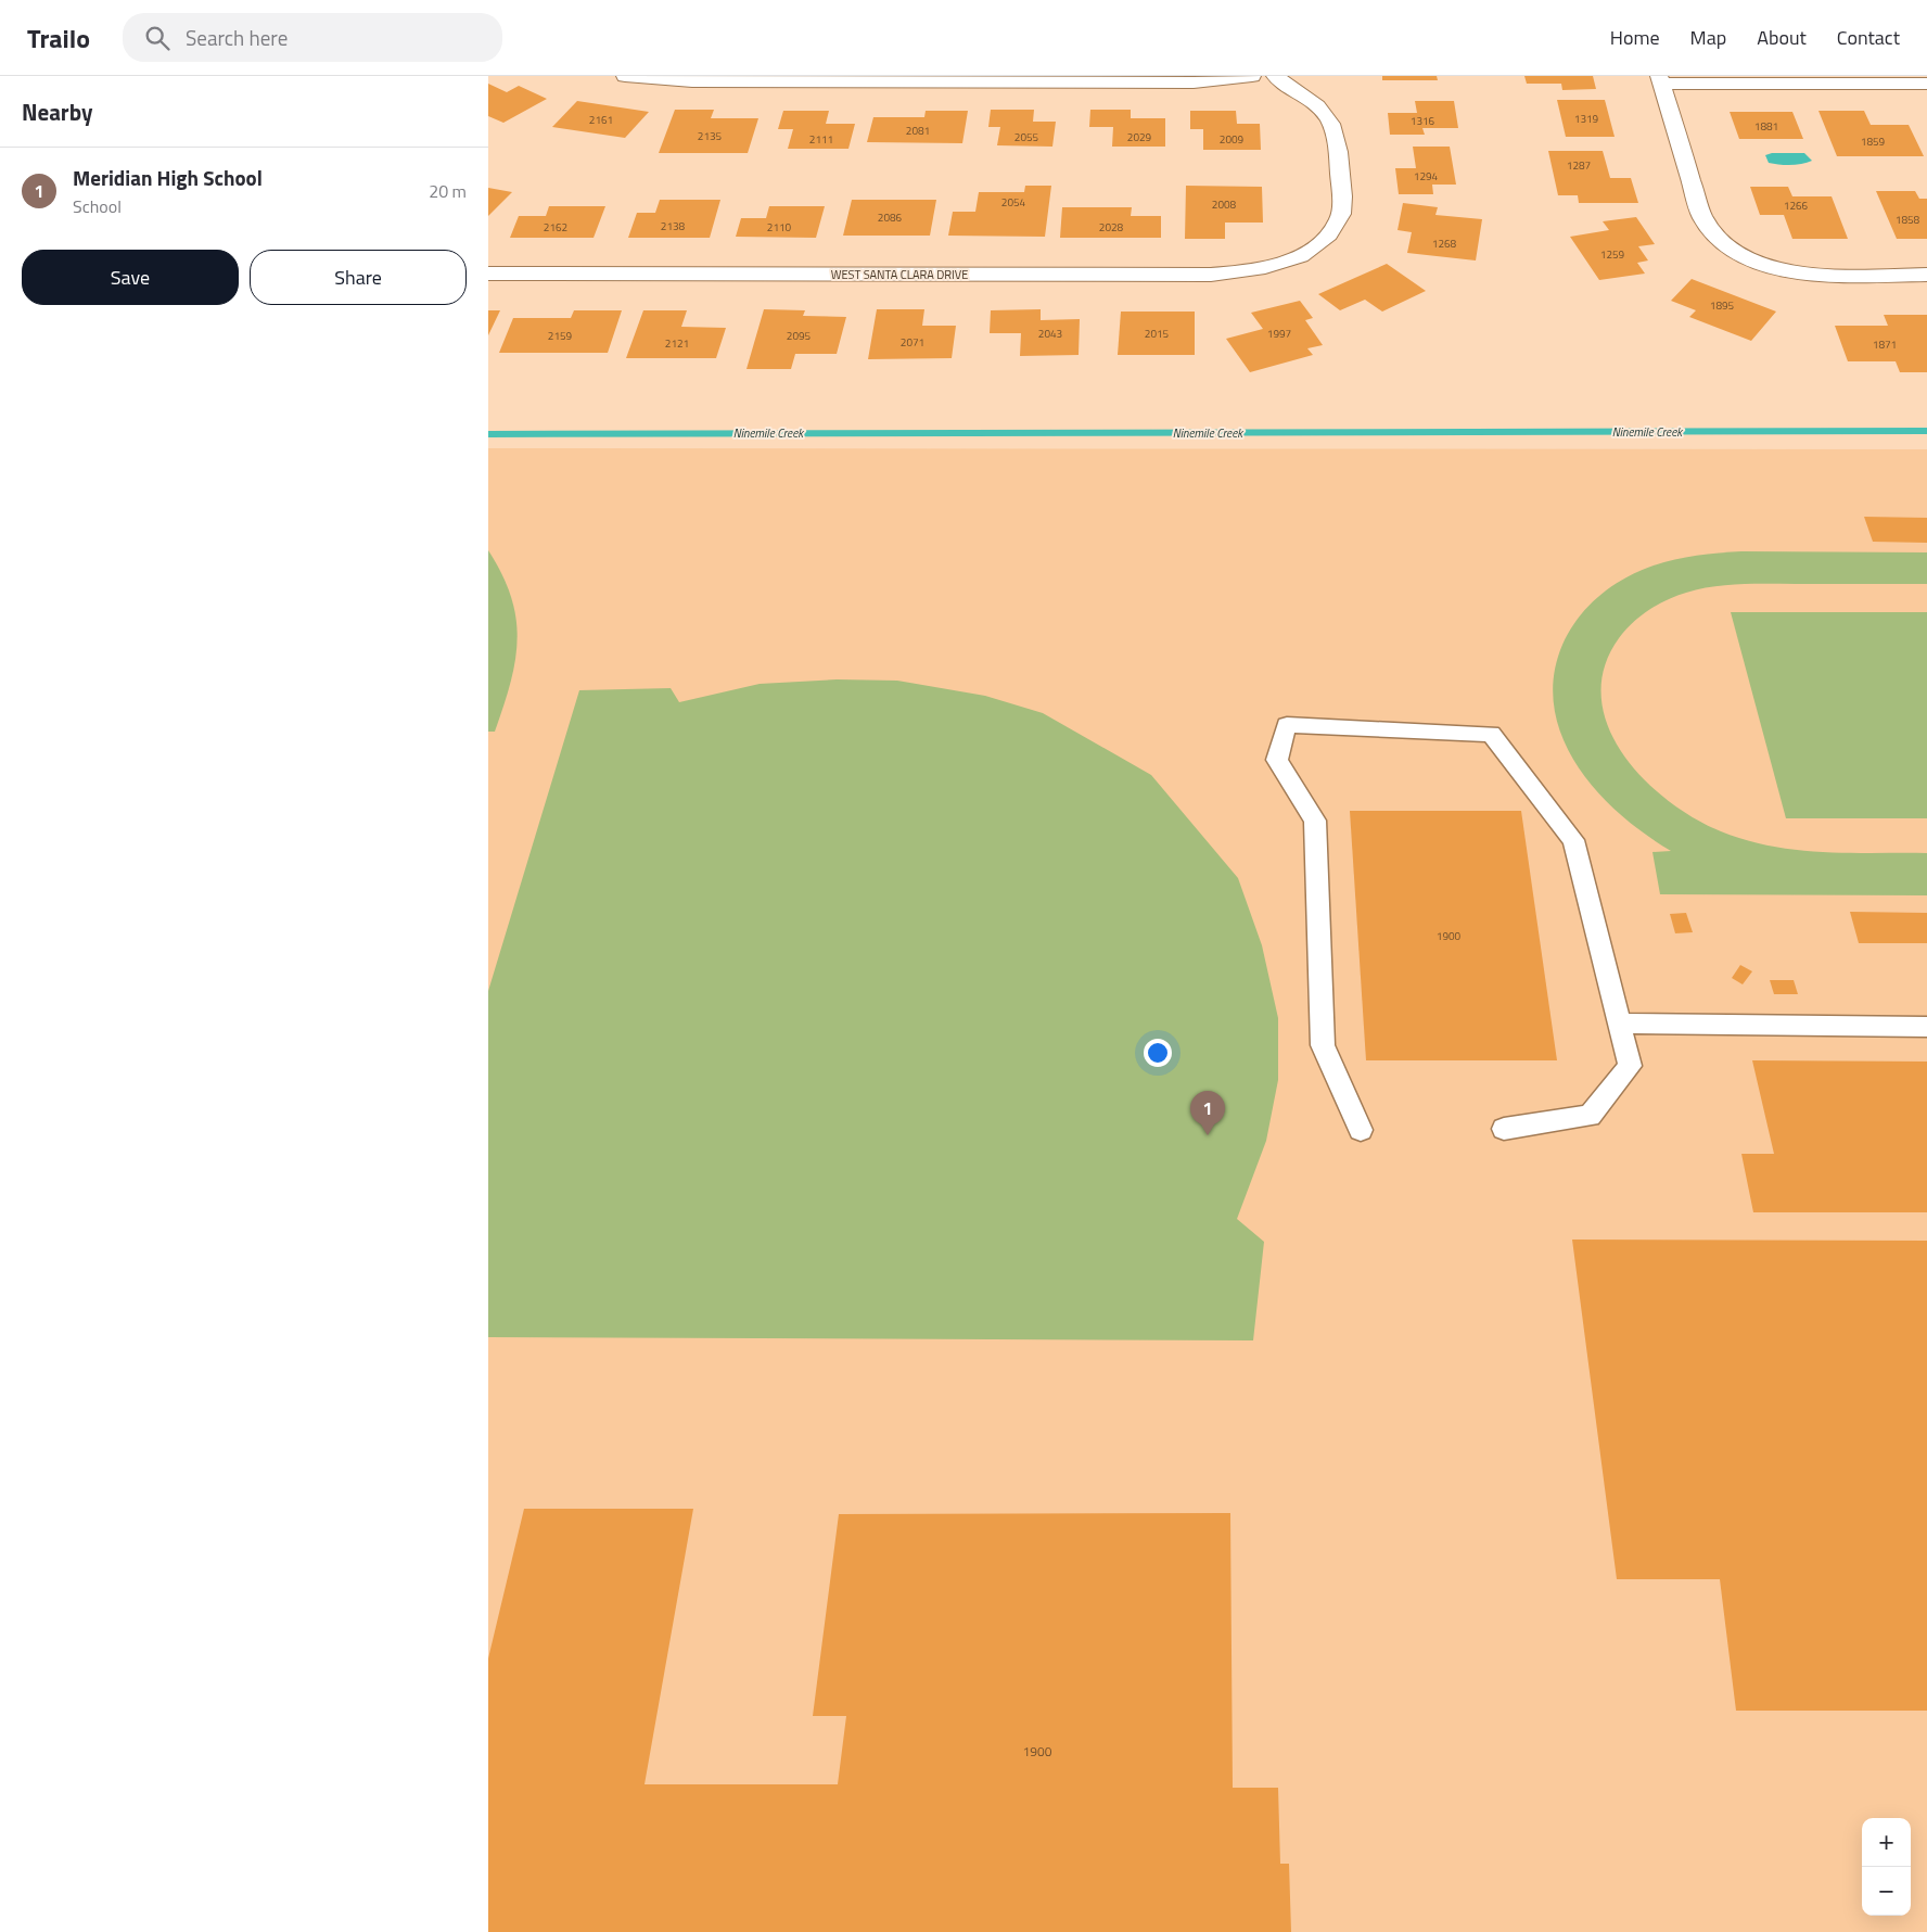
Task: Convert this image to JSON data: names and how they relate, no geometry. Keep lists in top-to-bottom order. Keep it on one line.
{"streets":{"street":["WEST SANTA CLARA DRIVE"]},"water":["Ninemile Creek"],"house_numbers":["1319","2161","1316","1881","2081","2135","2055","2029","2111","2009","1859","1287","1294","2054","2008","1266","2086","1858","2138","2162","2110","2028","1268","1259","1895","2043","2015","1997","2159","2095","2071","2121","1871","1900","1900"],"page":{"header":"Trailo","search":"Search here","nav":["Home","Map","About","Contact"],"heading":"Nearby","list":[{"mark":"1","name":"Meridian High School","note":"School","value":"20 m"}],"buttons":["Save","Share"],"pins":"1","map_buttons":["+","−"]}}
